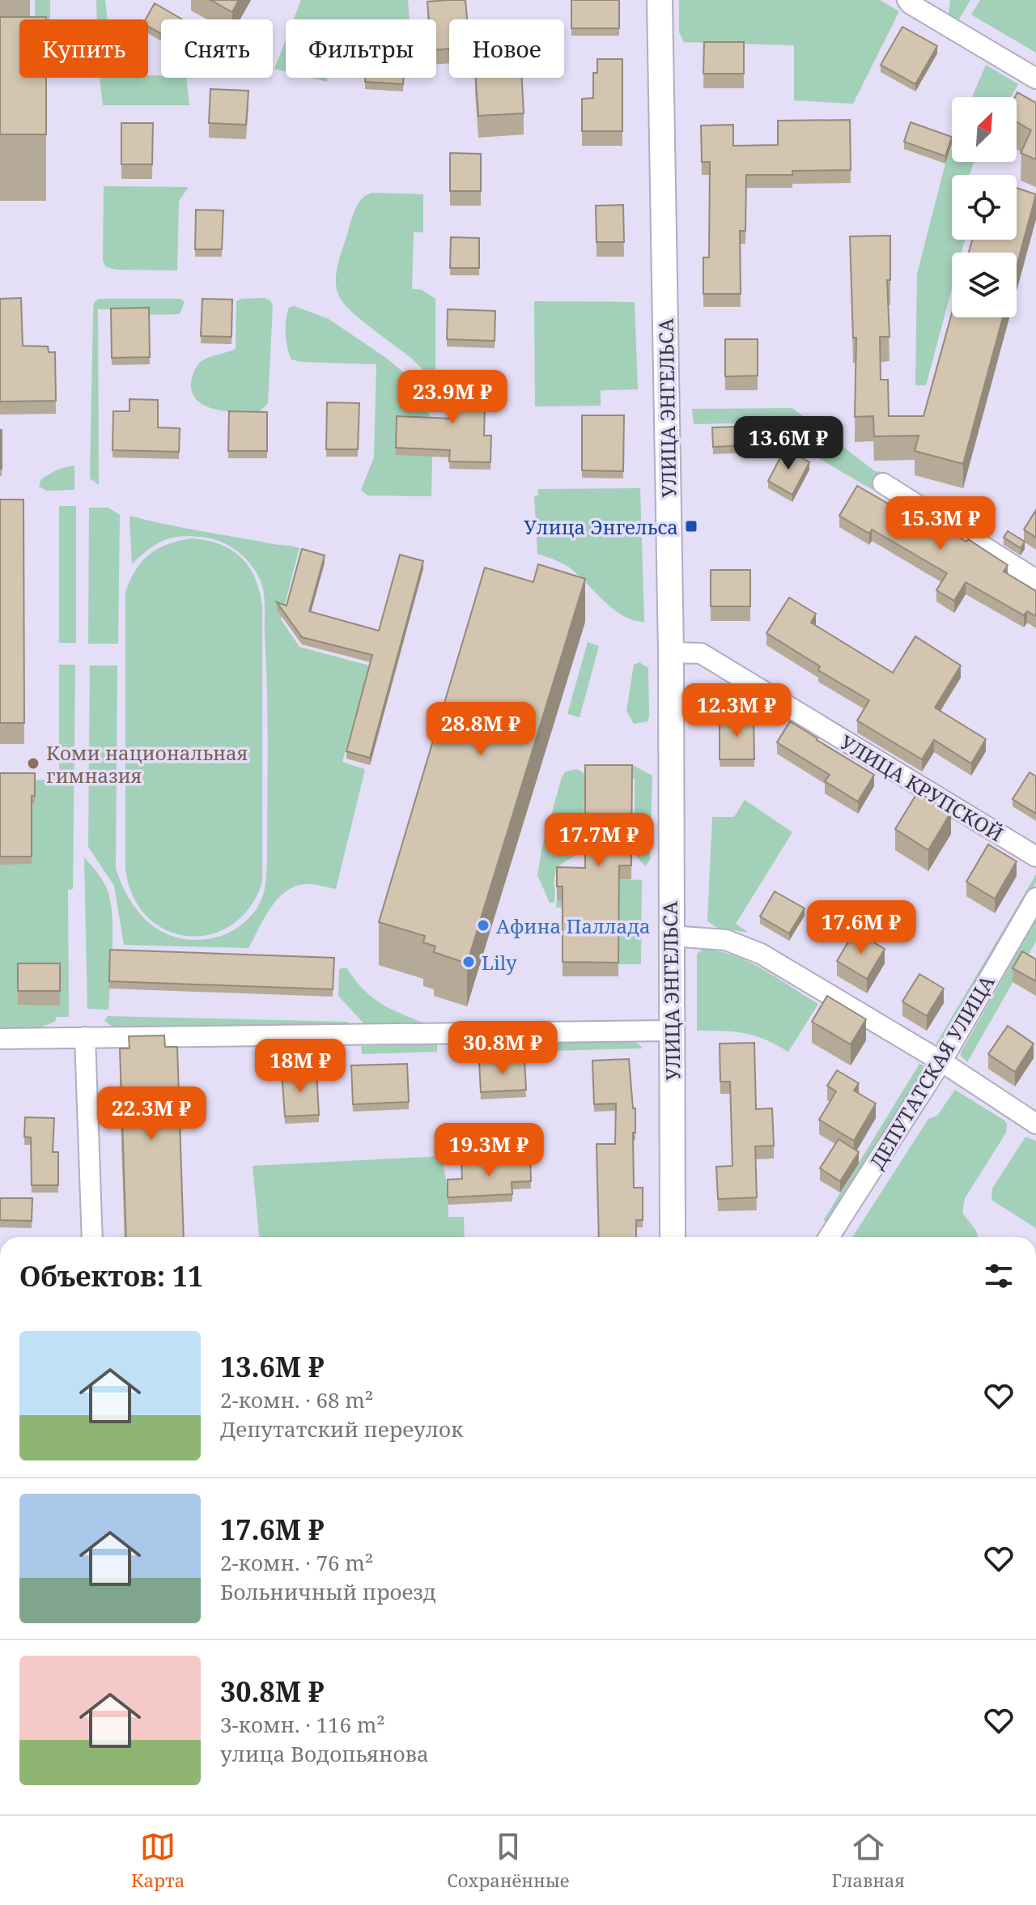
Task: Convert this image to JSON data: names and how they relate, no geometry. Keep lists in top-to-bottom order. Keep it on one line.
{"streets":{"street":["УЛИЦА ЭНГЕЛЬСА","УЛИЦА КРУПСКОЙ","ДЕПУТАТСКАЯ УЛИЦА"]},"crossings":[["УЛИЦА ЭНГЕЛЬСА","УЛИЦА КРУПСКОЙ"]],"places":{"transit":["Улица Энгельса"],"other":["Коми национальная гимназия","Афина Паллада","Lily"]},"north":"top right","page":{"chip":["Купить","Снять","Фильтры","Новое"],"price":["23.9M ₽","13.6M ₽","15.3M ₽","12.3M ₽","28.8M ₽","17.7M ₽","17.6M ₽","30.8M ₽","18M ₽","22.3M ₽","19.3M ₽"],"heading":"Объектов: 11","list":[{"name":"13.6M ₽","note":"2-комн. · 68 m² · Депутатский переулок"},{"name":"17.6M ₽","note":"2-комн. · 76 m² · Больничный проезд"},{"name":"30.8M ₽","note":"3-комн. · 116 m² · улица Водопьянова"}],"tabs":["Карта","Сохранённые","Главная"]}}
